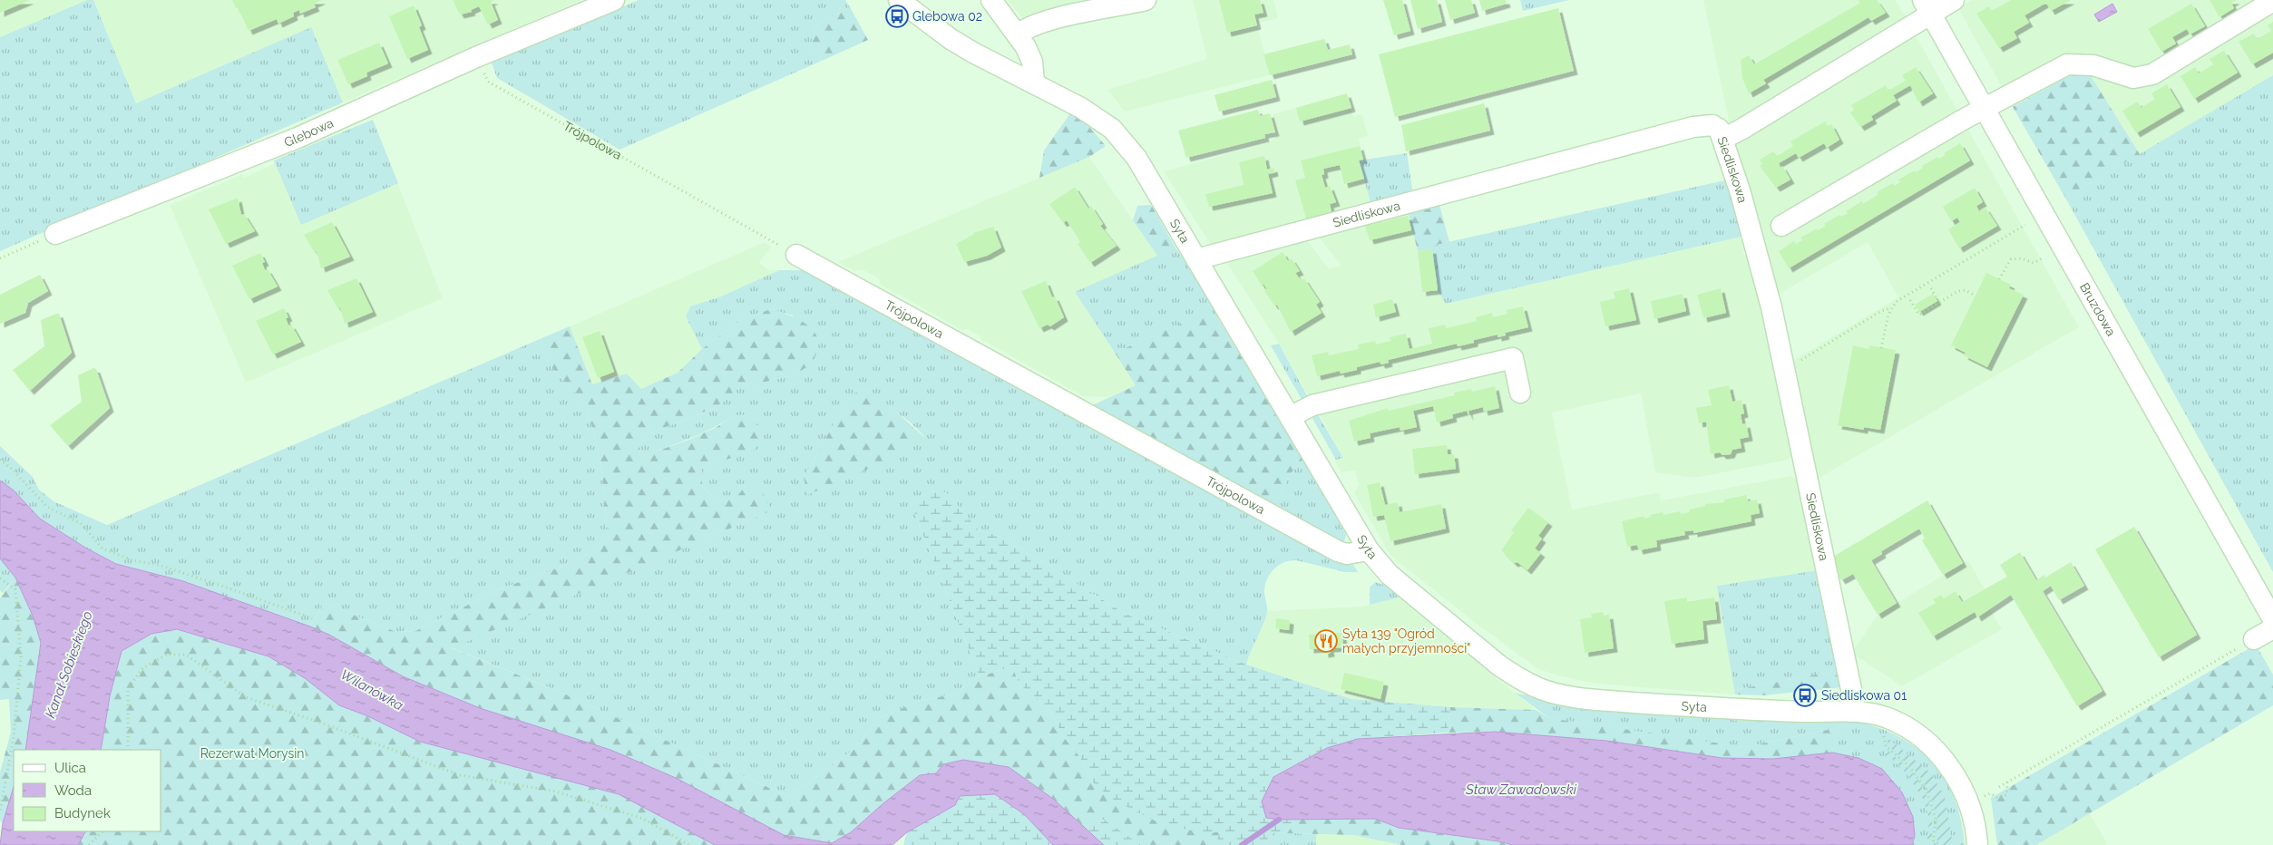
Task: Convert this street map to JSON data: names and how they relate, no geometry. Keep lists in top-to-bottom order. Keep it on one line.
{"streets":{"street":["Glebowa","Trójpolowa","Siedliskowa","Syta","Bruzdowa"]},"crossings":[["Glebowa","Trójpolowa"],["Trójpolowa","Syta"],["Siedliskowa","Syta"]],"water":["Kanał Sobieskiego","Wilanówka","Staw Zawadowski"],"parks":["Rezerwat Morysin"],"places":{"bus stop":["Glebowa 02","Siedliskowa 01"],"restaurant":["Syta 139 \"Ogród małych przyjemności\""]},"legend":["Ulica","Woda","Budynek"]}
